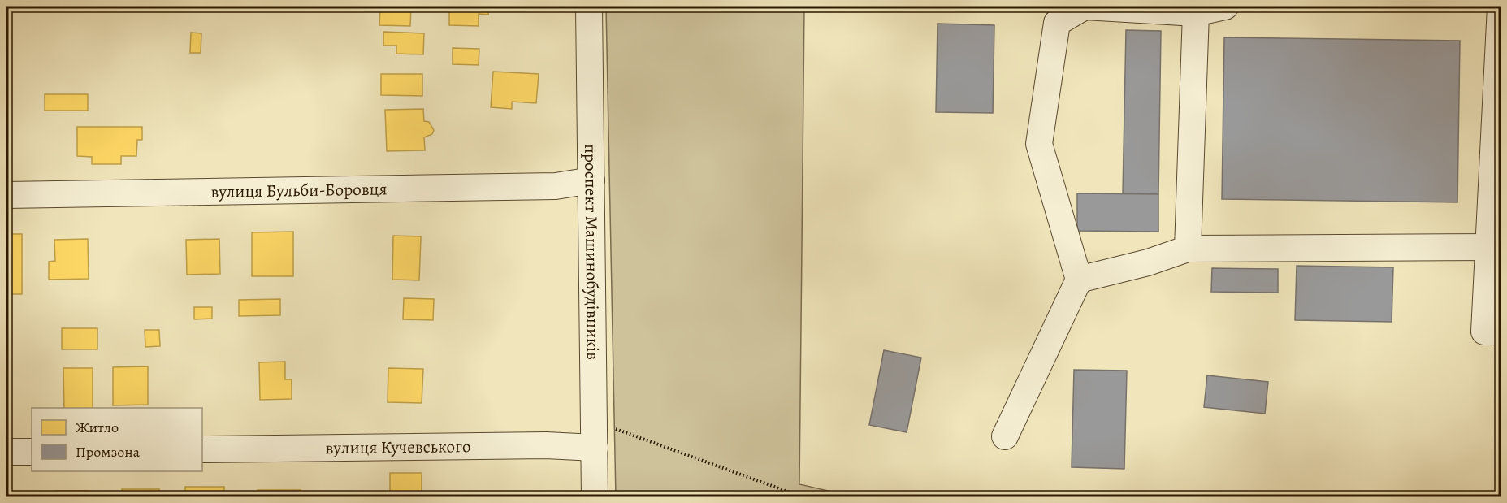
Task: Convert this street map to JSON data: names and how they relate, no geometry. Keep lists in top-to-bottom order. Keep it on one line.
{"streets":{"street":["вулиця Бульби-Боровця","проспект Машинобудівників","вулиця Кучевського"]},"crossings":[["вулиця Бульби-Боровця","проспект Машинобудівників"],["проспект Машинобудівників","вулиця Кучевського"]],"legend":["Житло","Промзона"]}
